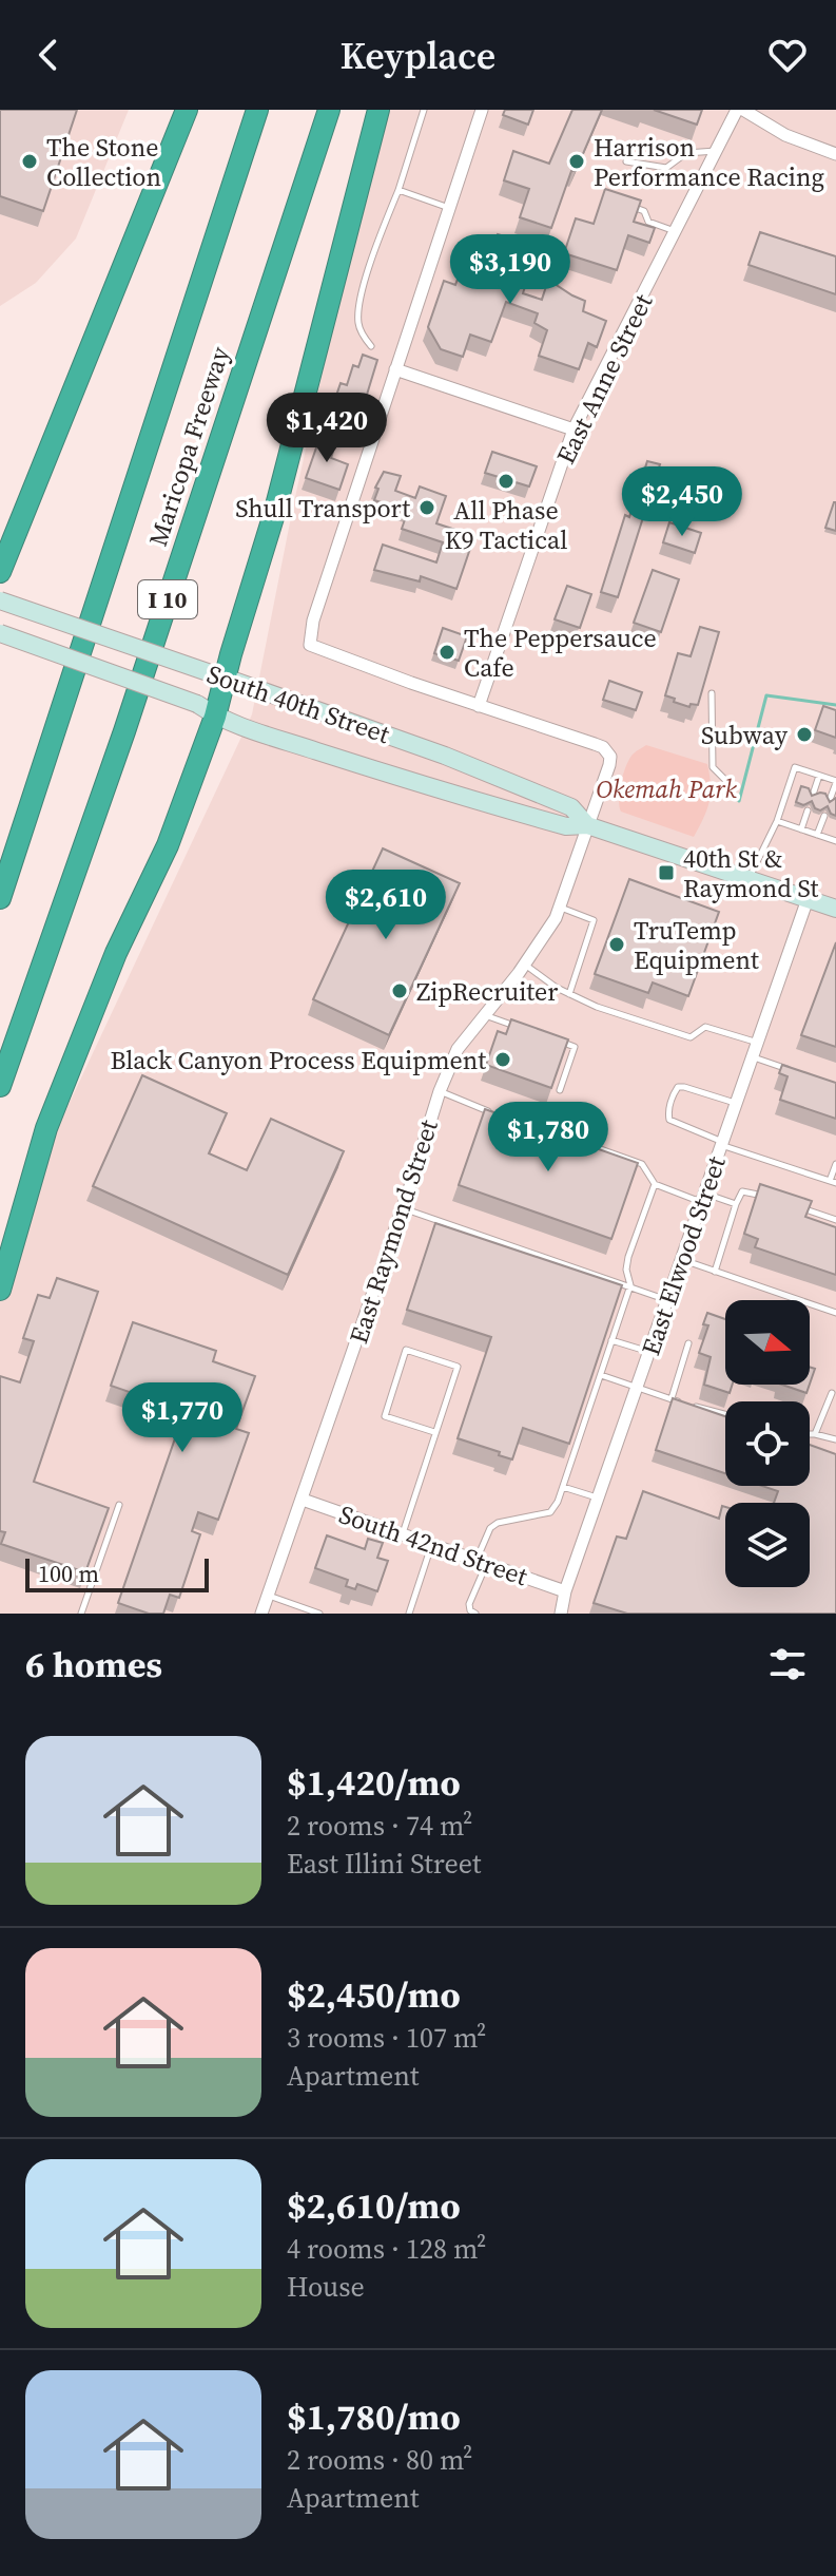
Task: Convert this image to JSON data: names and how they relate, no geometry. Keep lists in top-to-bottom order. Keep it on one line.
{"streets":{"highway":["Maricopa Freeway","I 10"],"main road":["South 40th Street"],"street":["East Anne Street","East Raymond Street","East Elwood Street","South 42nd Street"]},"crossings":[["South 40th Street","East Raymond Street"],["South 40th Street","East Elwood Street"],["East Raymond Street","South 42nd Street"],["East Elwood Street","South 42nd Street"]],"parks":["Okemah Park"],"places":{"other":["The Stone Collection","Harrison Performance Racing","All Phase K9 Tactical","Shull Transport","The Peppersauce Cafe","Subway","TruTemp Equipment","ZipRecruiter","Black Canyon Process Equipment"],"transit":["40th St & Raymond St"]},"scale_bar":"100 m","north":"right","page":{"header":"Keyplace","price":["$3,190","$1,420","$2,450","$2,610","$1,780","$1,770"],"scale":"100 m","heading":"6 homes","list":[{"name":"$1,420/mo","note":"2 rooms · 74 m² · East Illini Street"},{"name":"$2,450/mo","note":"3 rooms · 107 m² · Apartment"},{"name":"$2,610/mo","note":"4 rooms · 128 m² · House"},{"name":"$1,780/mo","note":"2 rooms · 80 m² · Apartment"}]}}
